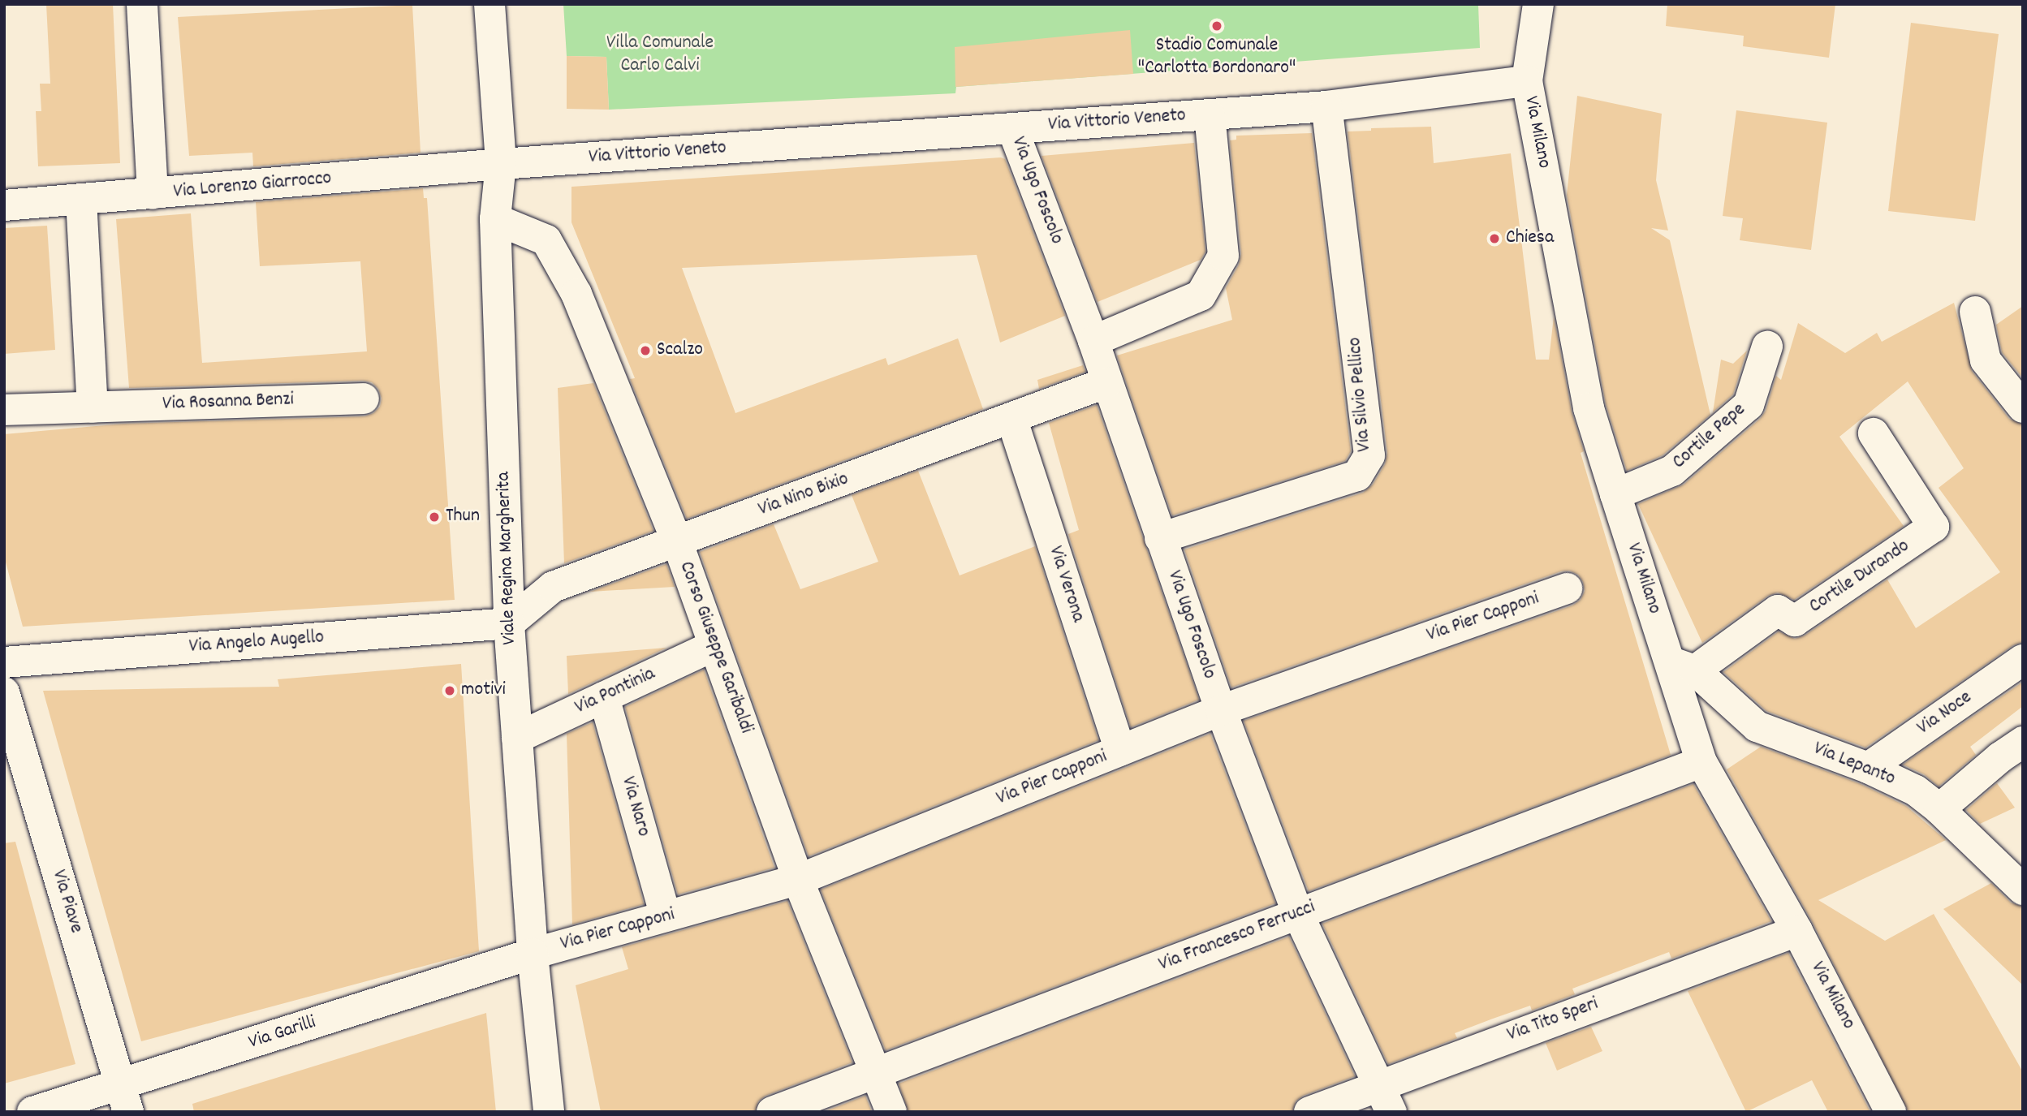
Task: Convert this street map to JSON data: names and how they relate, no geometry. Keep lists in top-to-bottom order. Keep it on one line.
{"streets":{"street":["Via Vittorio Veneto","Via Milano","Via Lorenzo Giarrocco","Via Ugo Foscolo","Via Silvio Pellico","Via Rosanna Benzi","Cortile Pepe","Via Nino Bixio","Viale Regina Margherita","Cortile Durando","Via Verona","Via Pier Capponi","Via Angelo Augello","Corso Giuseppe Garibaldi","Via Pontinia","Via Noce","Via Lepanto","Via Naro","Via Piave","Via Francesco Ferrucci","Via Tito Speri","Via Garilli"]},"crossings":[["Via Vittorio Veneto","Via Milano"],["Via Vittorio Veneto","Via Lorenzo Giarrocco"],["Via Vittorio Veneto","Via Ugo Foscolo"],["Via Vittorio Veneto","Via Silvio Pellico"],["Via Vittorio Veneto","Viale Regina Margherita"],["Via Milano","Cortile Pepe"],["Via Milano","Cortile Durando"],["Via Milano","Via Lepanto"],["Via Milano","Via Francesco Ferrucci"],["Via Milano","Via Tito Speri"],["Via Lorenzo Giarrocco","Viale Regina Margherita"],["Via Ugo Foscolo","Via Silvio Pellico"],["Via Ugo Foscolo","Via Nino Bixio"],["Via Ugo Foscolo","Via Pier Capponi"],["Via Ugo Foscolo","Via Francesco Ferrucci"],["Via Ugo Foscolo","Via Tito Speri"],["Via Nino Bixio","Viale Regina Margherita"],["Via Nino Bixio","Via Verona"],["Via Nino Bixio","Via Angelo Augello"],["Via Nino Bixio","Corso Giuseppe Garibaldi"],["Viale Regina Margherita","Via Pier Capponi"],["Viale Regina Margherita","Via Angelo Augello"],["Viale Regina Margherita","Corso Giuseppe Garibaldi"],["Viale Regina Margherita","Via Pontinia"],["Viale Regina Margherita","Via Garilli"],["Cortile Durando","Via Lepanto"],["Via Verona","Via Pier Capponi"],["Via Pier Capponi","Corso Giuseppe Garibaldi"],["Via Pier Capponi","Via Naro"],["Via Pier Capponi","Via Garilli"],["Corso Giuseppe Garibaldi","Via Pontinia"],["Corso Giuseppe Garibaldi","Via Francesco Ferrucci"],["Via Pontinia","Via Naro"],["Via Noce","Via Lepanto"],["Via Piave","Via Garilli"]],"parks":["Villa Comunale Carlo Calvi"],"places":["Stadio Comunale \"Carlotta Bordonaro\"","Chiesa","Scalzo","Thun","motivi"]}
